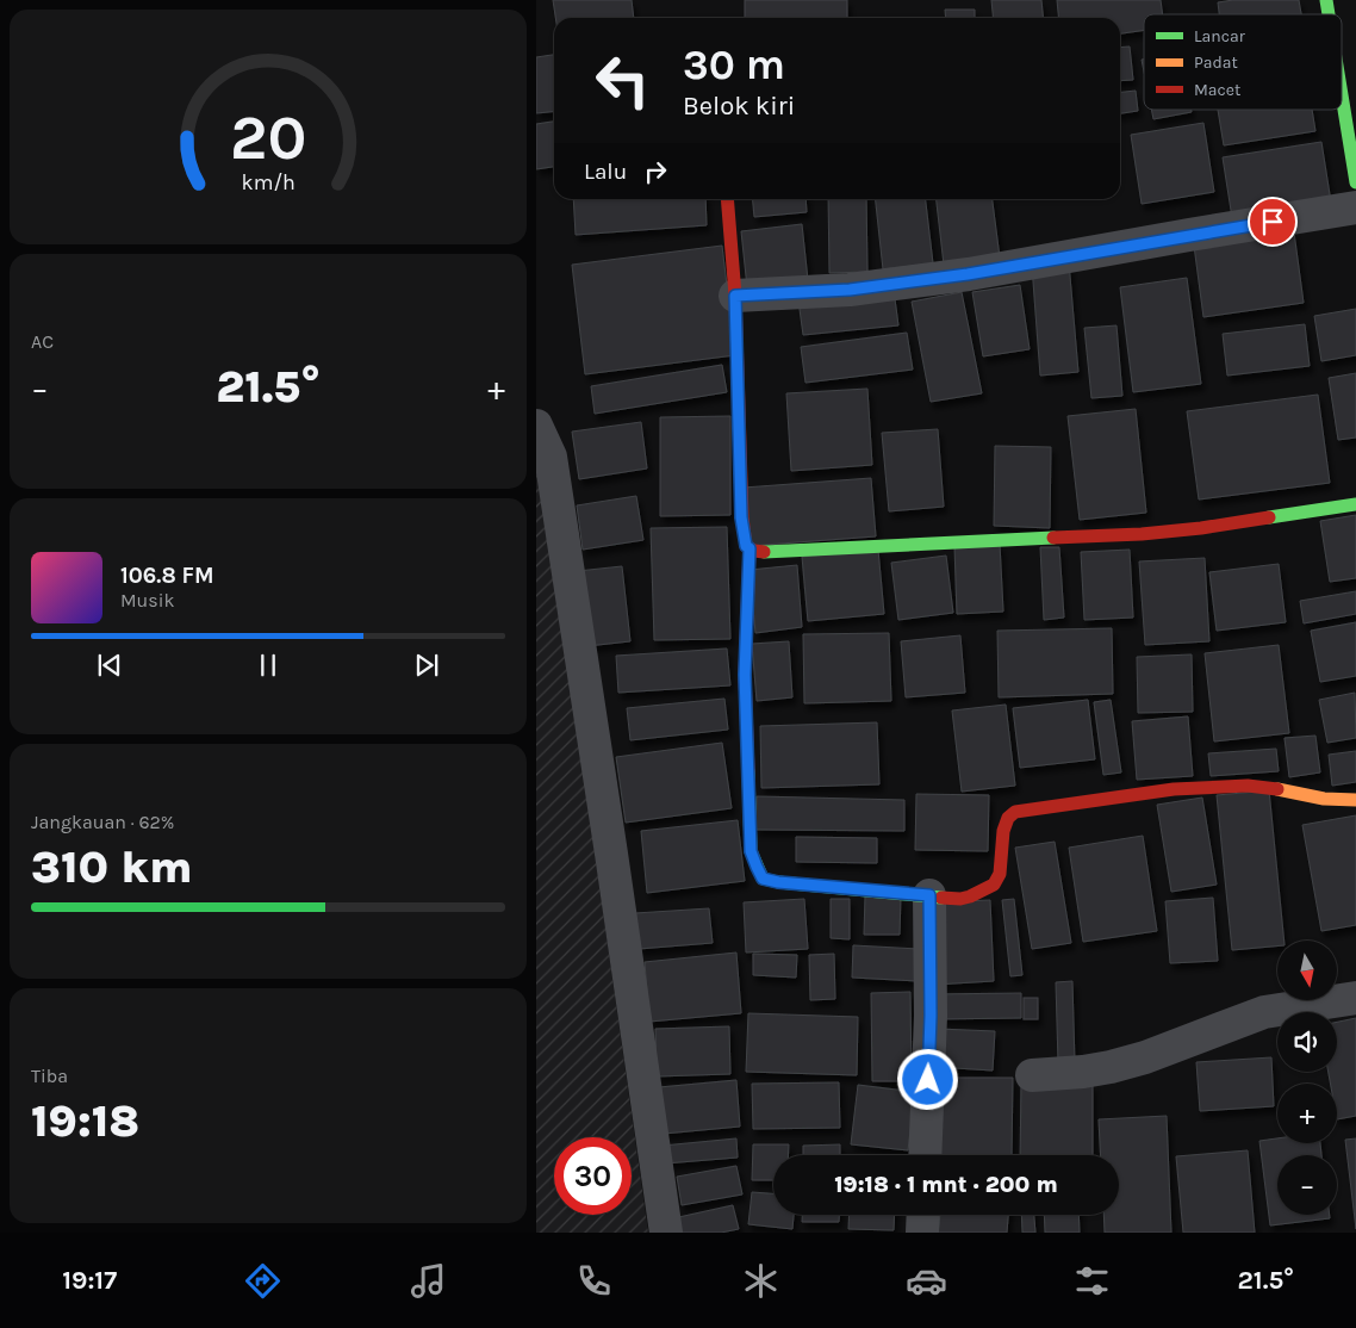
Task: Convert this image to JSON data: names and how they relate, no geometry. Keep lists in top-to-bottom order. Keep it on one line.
{"legend":["Lancar","Padat","Macet"],"north":"bottom","page":{"turn":["30 m","Belok kiri"],"then":"Lalu","tile":["AC",["Jangkauan · 62%","310 km"],["Tiba","19:18"]],"heat":["−","21.5°","+"],"song":["106.8 FM","Musik"],"map_buttons":["+","−"],"limit":"30","trip":"19:18 · 1 mnt · 200 m","tabs":["19:17","21.5°"],"gauge":["20","km/h"]}}
